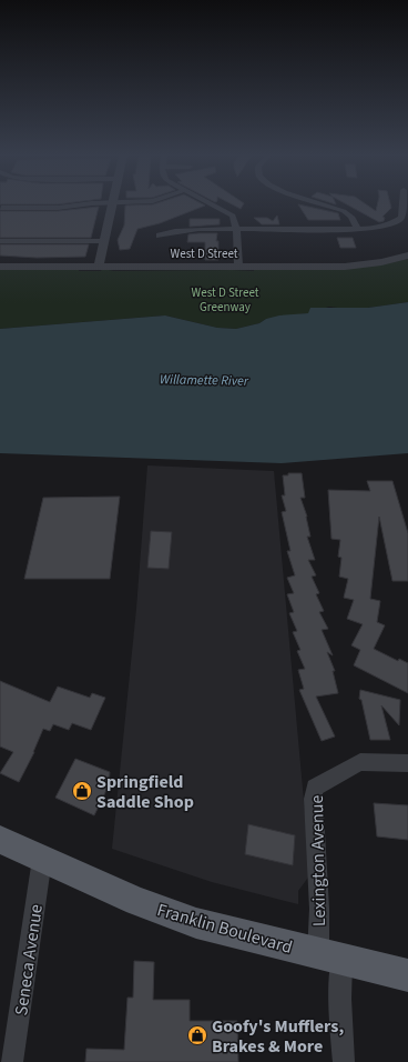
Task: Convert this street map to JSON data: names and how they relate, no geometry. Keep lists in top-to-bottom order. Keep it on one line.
{"streets":{"main road":["Franklin Boulevard"],"street":["West D Street","Lexington Avenue","Seneca Avenue"]},"crossings":[["Lexington Avenue","Franklin Boulevard"],["Franklin Boulevard","Seneca Avenue"]],"water":["Willamette River"],"parks":["West D Street Greenway"],"places":{"shop":["Springfield Saddle Shop","Goofy's Mufflers, Brakes & More"]}}
